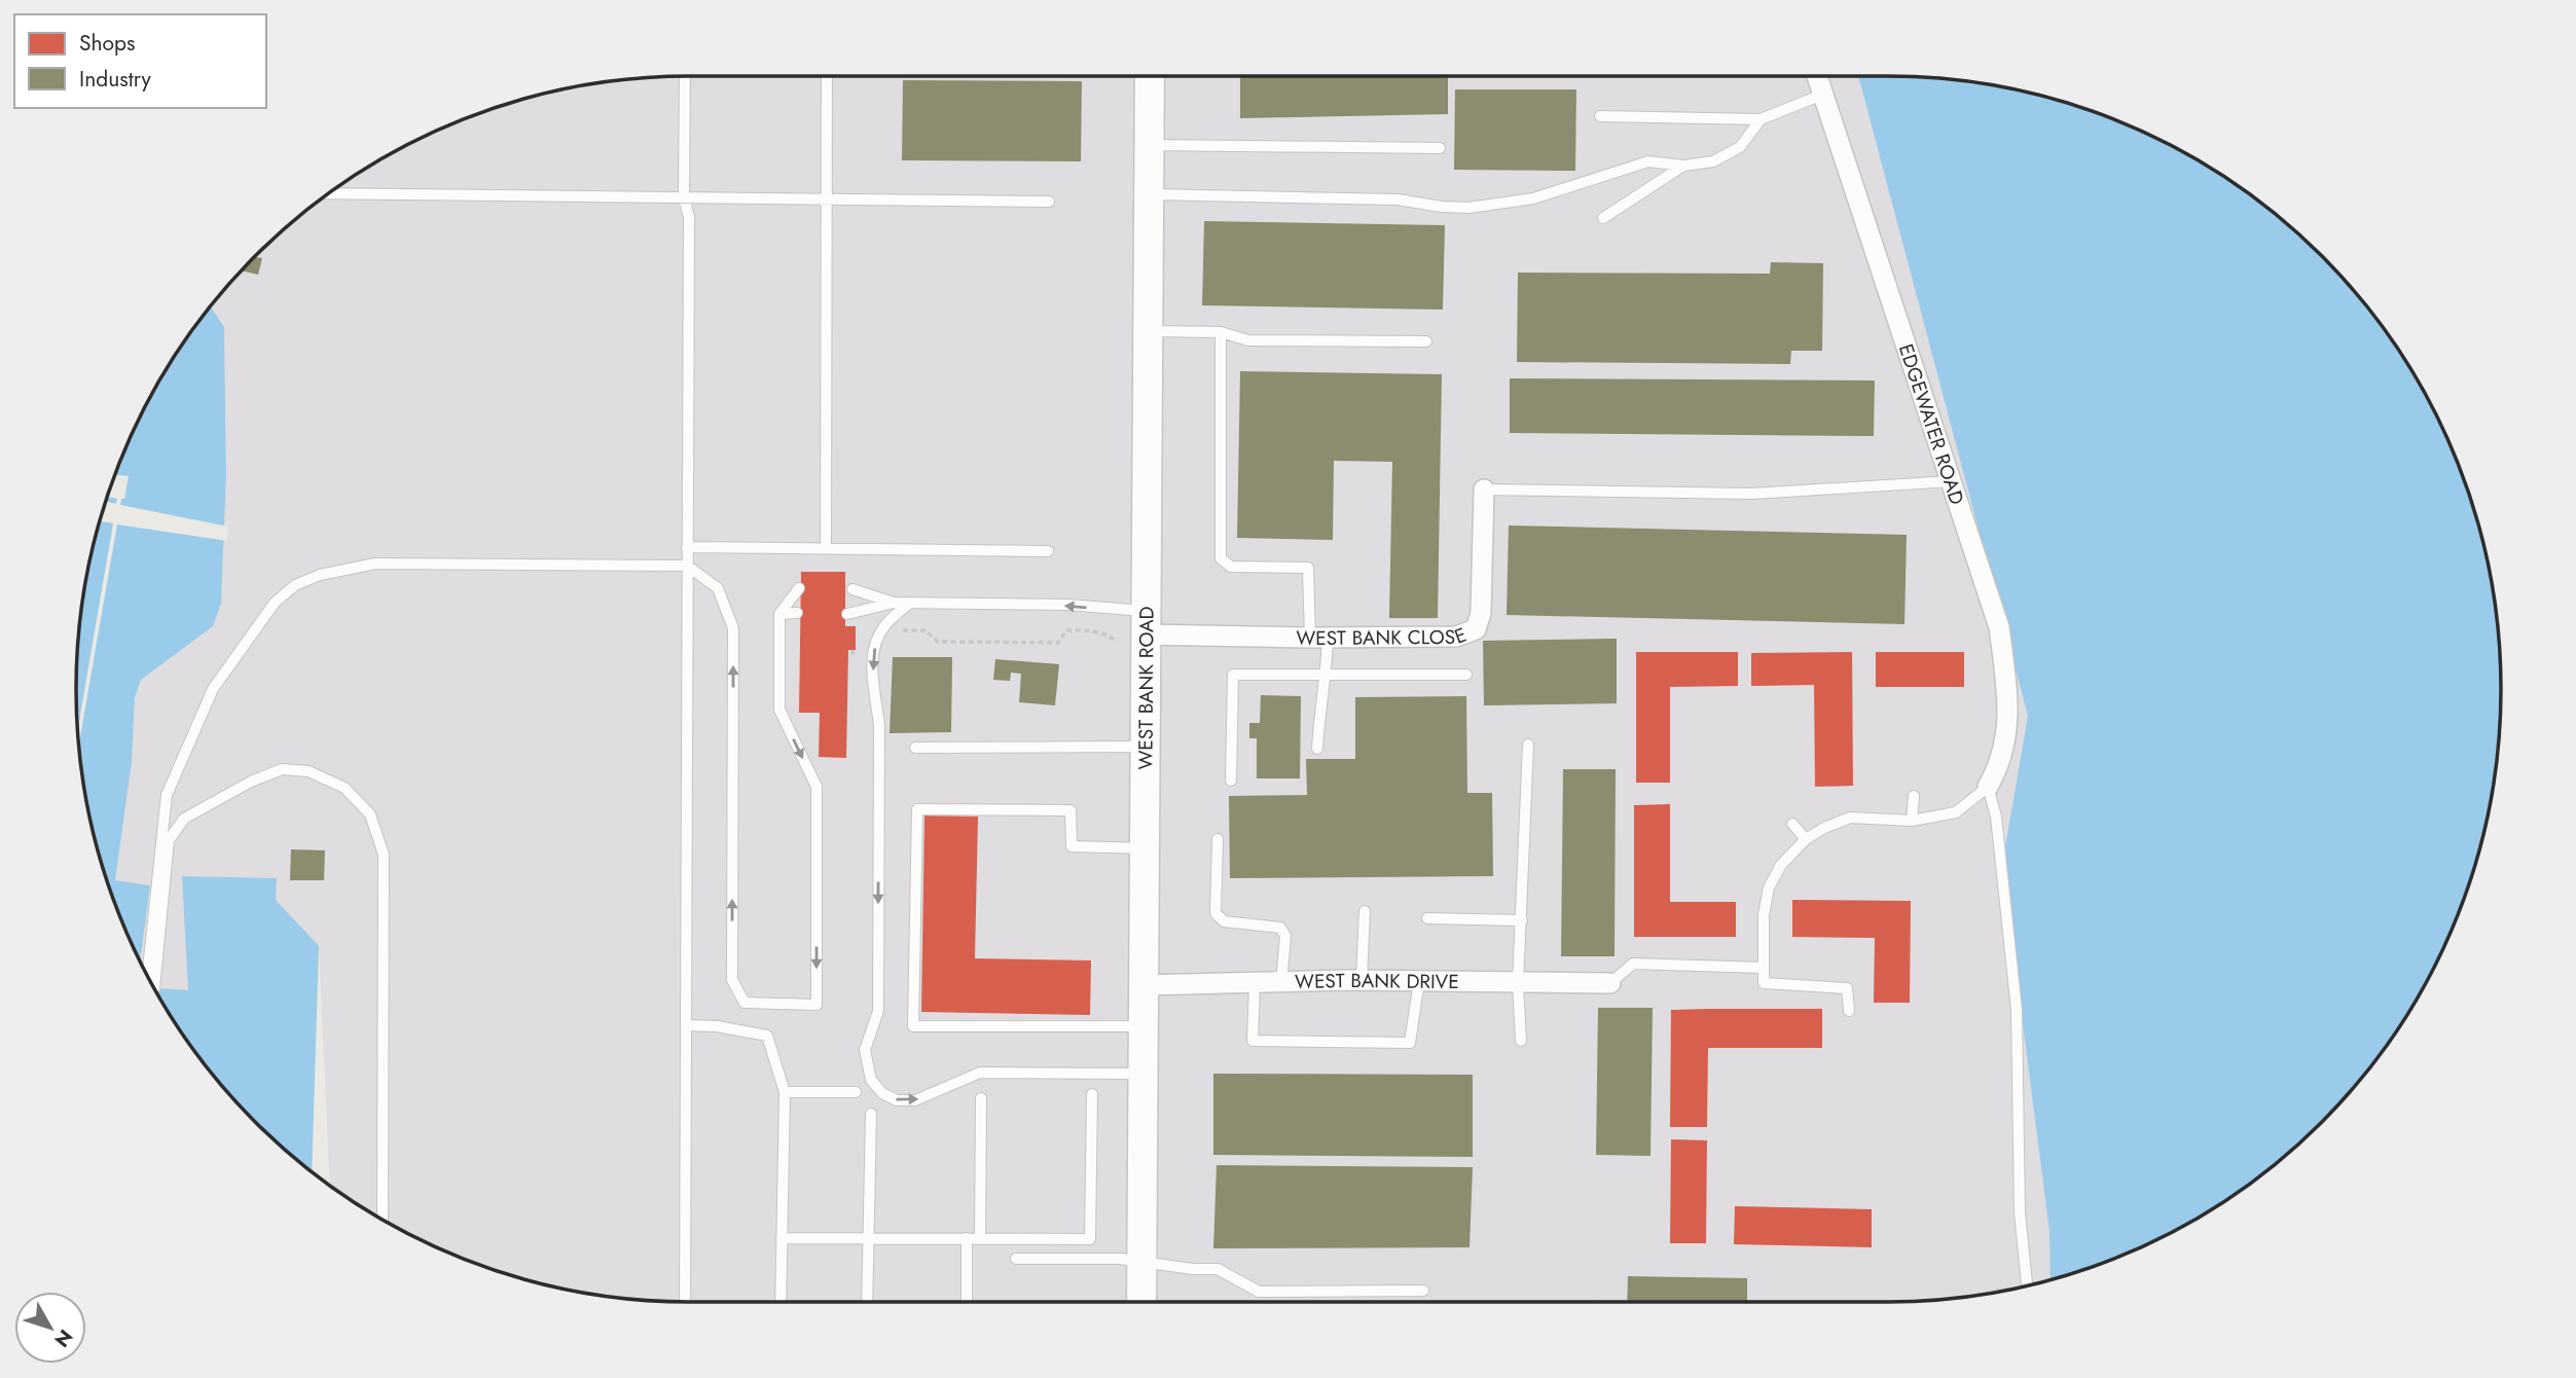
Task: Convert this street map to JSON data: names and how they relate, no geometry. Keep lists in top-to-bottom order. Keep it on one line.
{"streets":{"street":["EDGEWATER ROAD","WEST BANK CLOSE","WEST BANK ROAD","WEST BANK DRIVE"]},"crossings":[["WEST BANK CLOSE","WEST BANK ROAD"],["WEST BANK ROAD","WEST BANK DRIVE"]],"legend":["Shops","Industry"],"north":"bottom right"}
